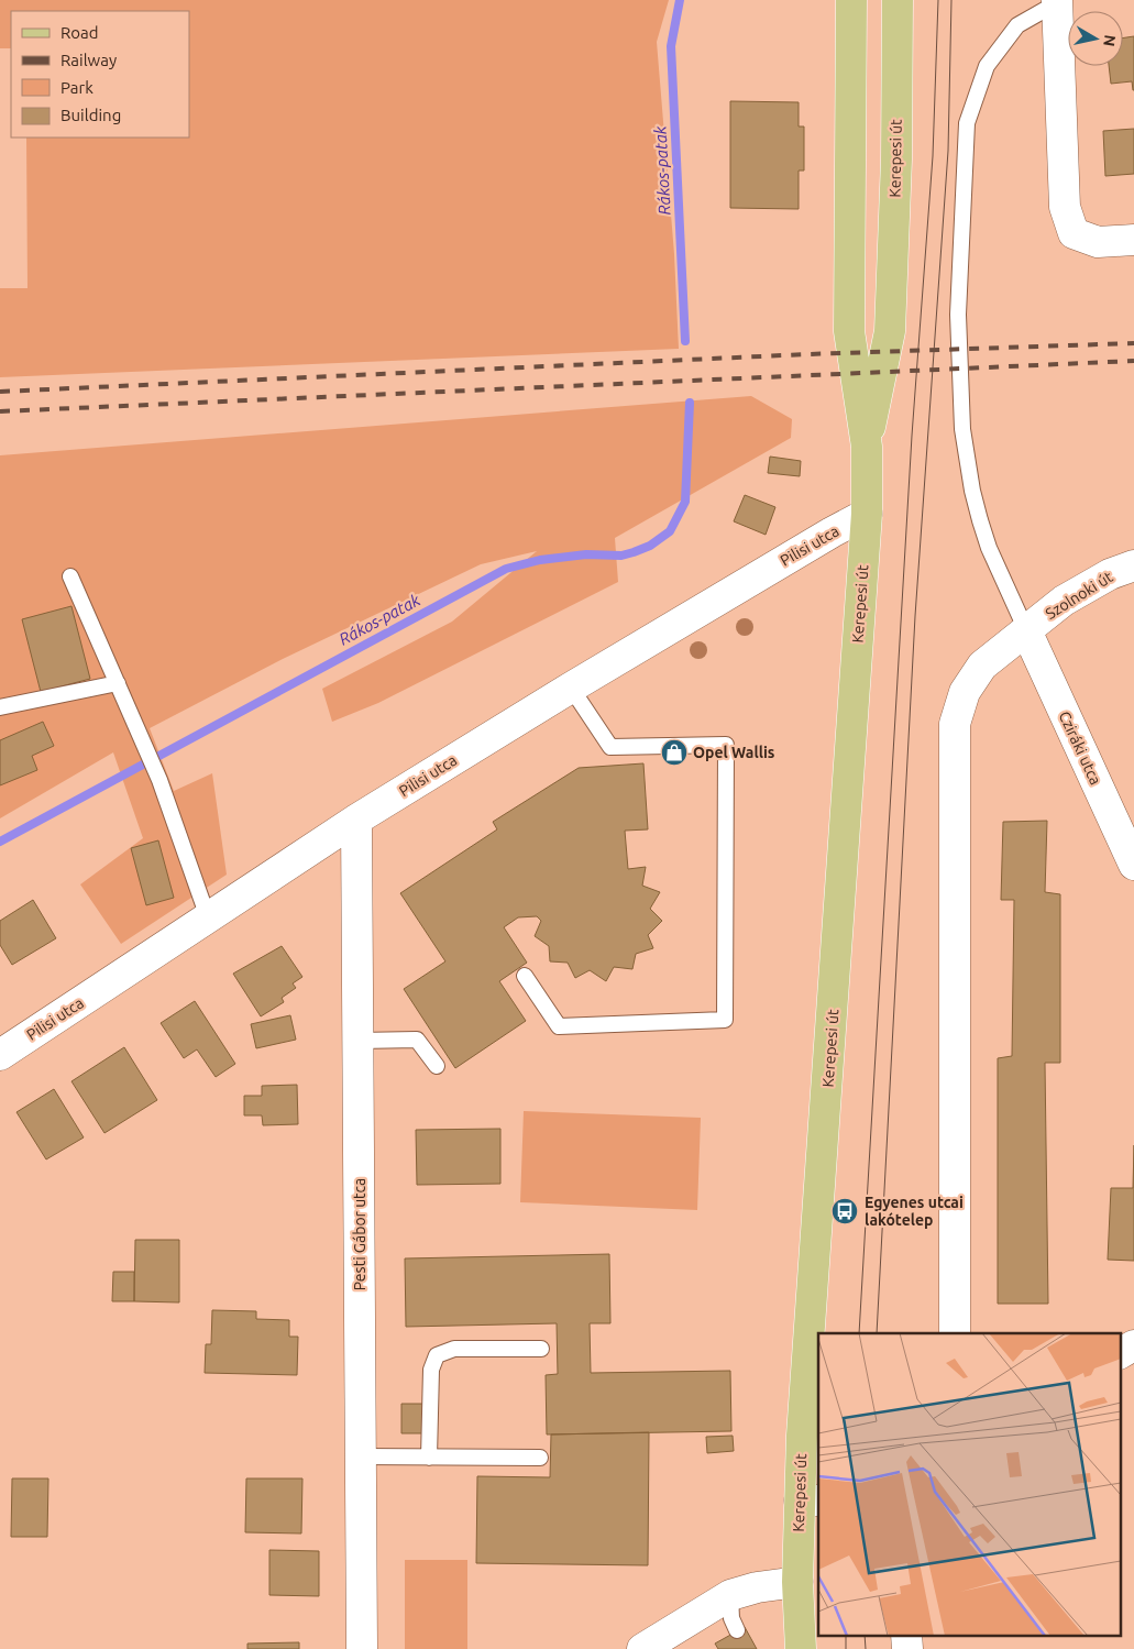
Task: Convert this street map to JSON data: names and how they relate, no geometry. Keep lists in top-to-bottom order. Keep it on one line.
{"streets":{"main road":["Kerepesi út"],"street":["Pilisi utca","Szolnoki út","Cziráki utca","Pesti Gábor utca"]},"crossings":[["Kerepesi út","Pilisi utca"],["Pilisi utca","Pesti Gábor utca"],["Szolnoki út","Cziráki utca"]],"water":["Rákos-patak"],"places":{"shop":["Opel Wallis"],"bus stop":["Egyenes utcai lakótelep"]},"legend":["Road","Railway","Park","Building"],"north":"right"}
